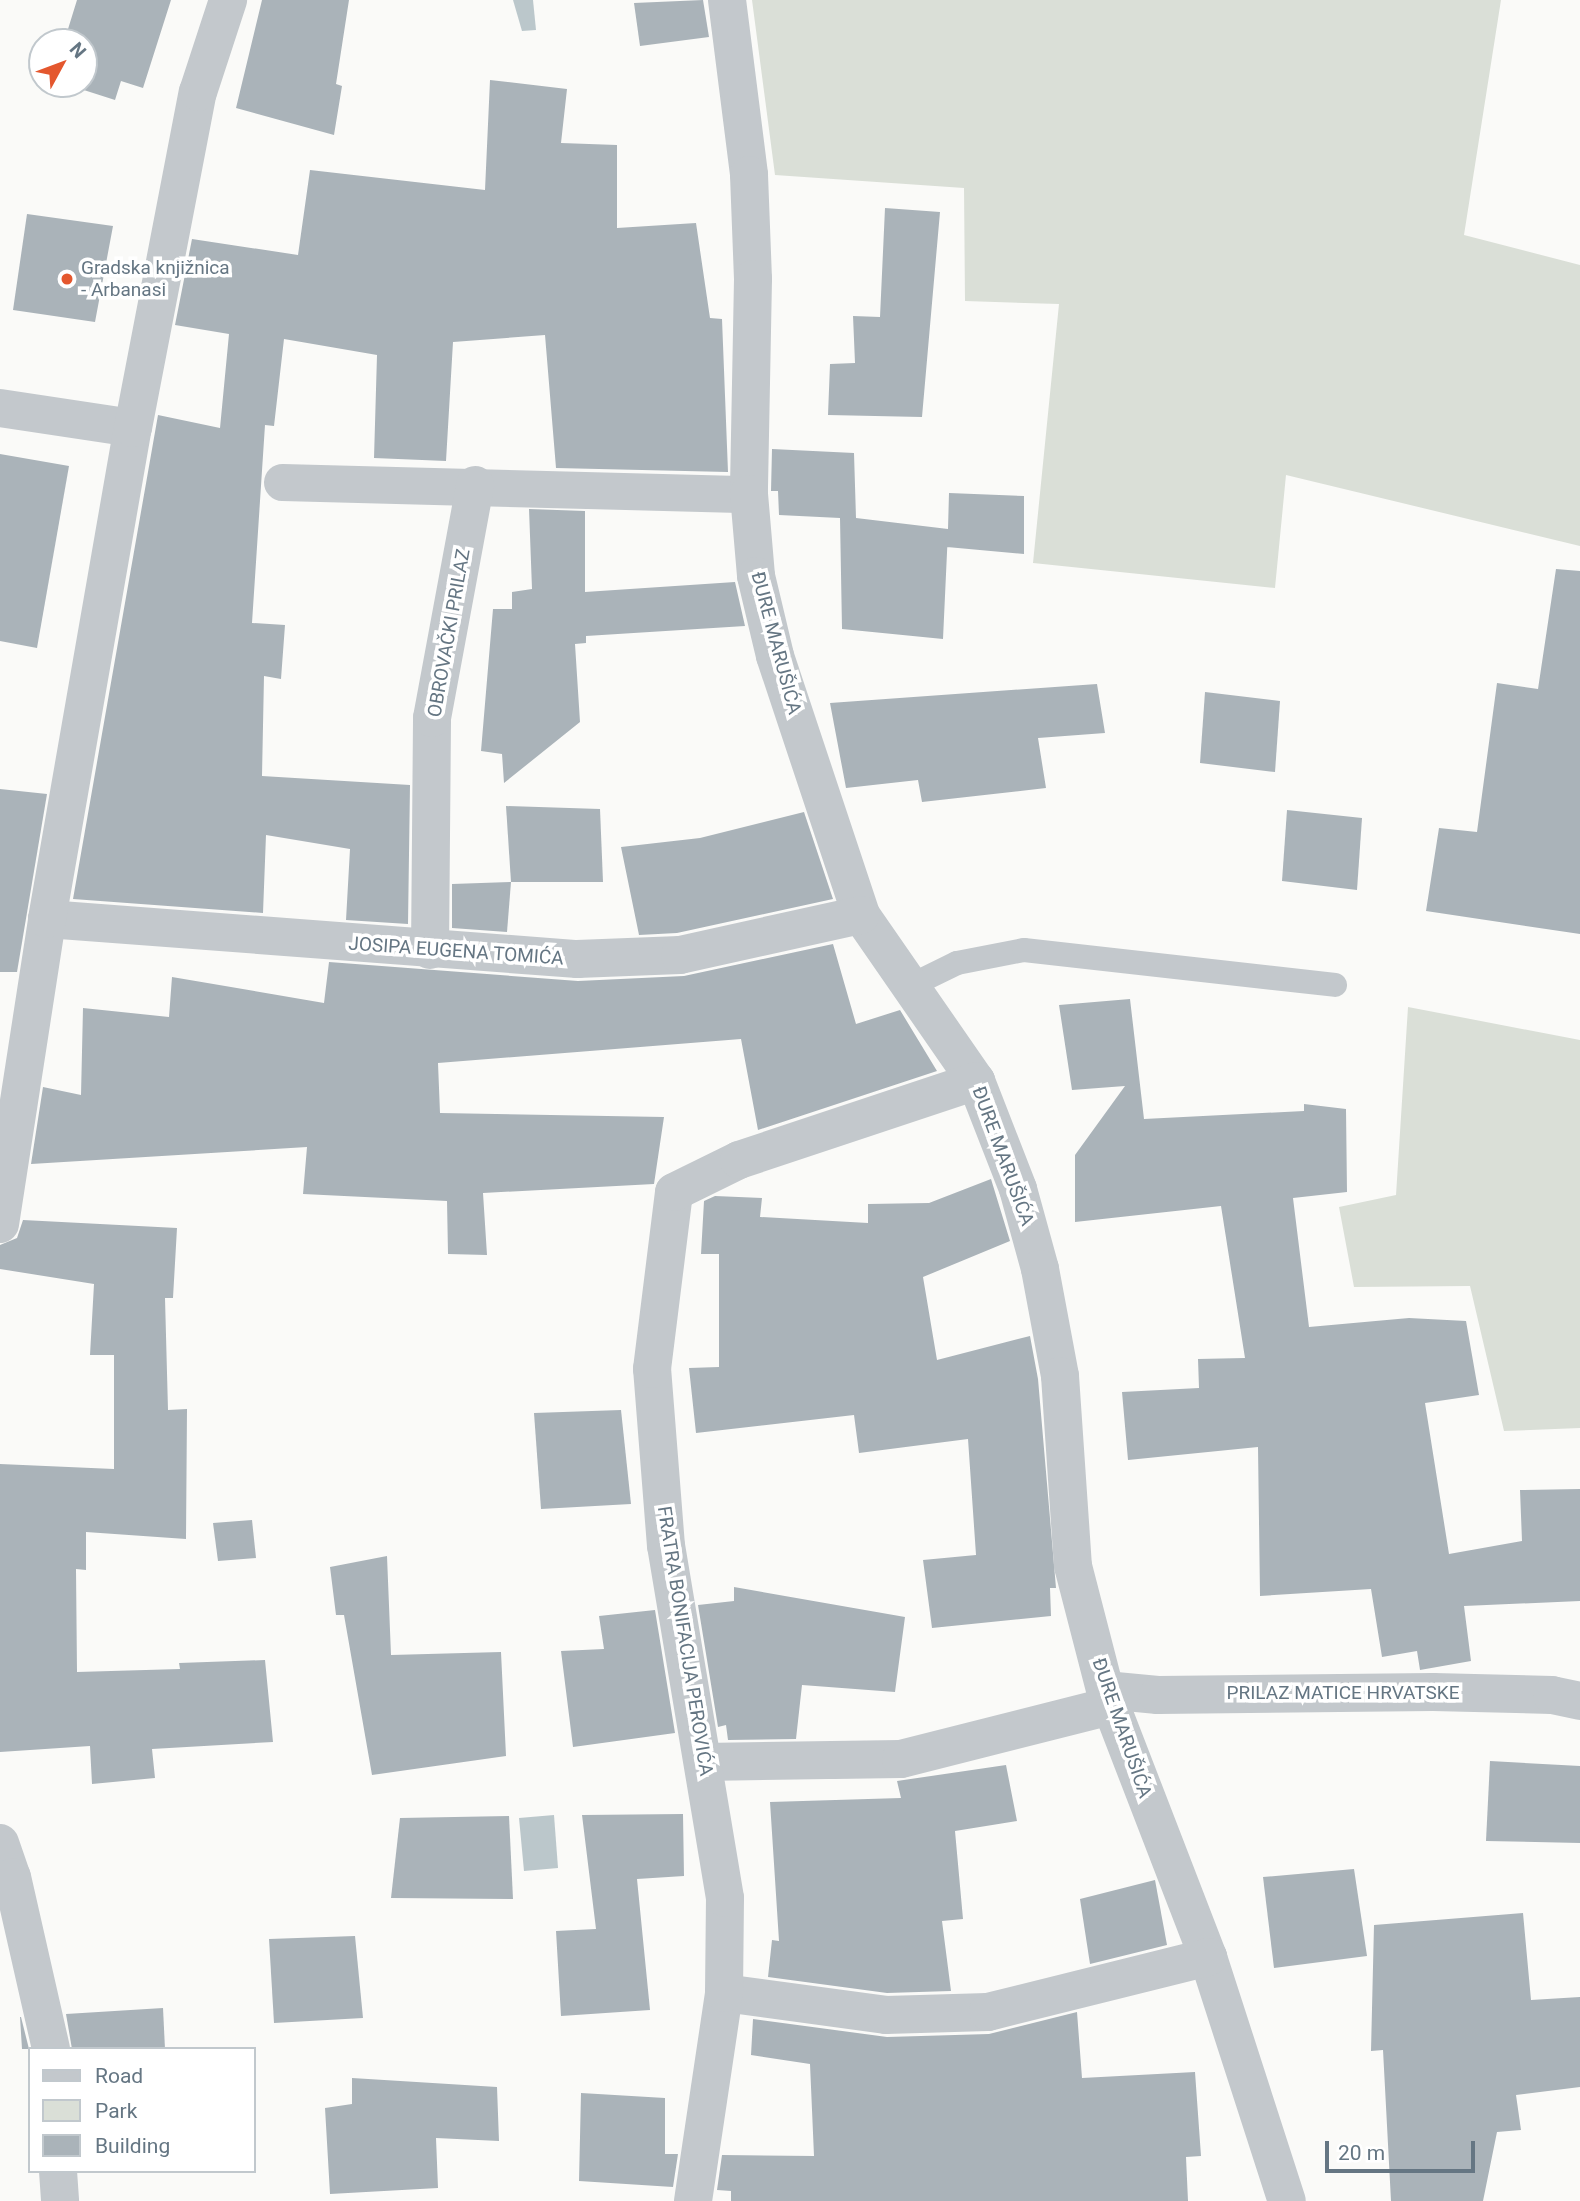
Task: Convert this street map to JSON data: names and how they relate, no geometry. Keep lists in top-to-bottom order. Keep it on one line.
{"streets":{"street":["OBROVAČKI PRILAZ","ĐURE MARUŠIĆA","JOSIPA EUGENA TOMIĆA","FRATRA BONIFACIJA PEROVIĆA","PRILAZ MATICE HRVATSKE"]},"crossings":[["OBROVAČKI PRILAZ","JOSIPA EUGENA TOMIĆA"],["ĐURE MARUŠIĆA","JOSIPA EUGENA TOMIĆA"],["ĐURE MARUŠIĆA","FRATRA BONIFACIJA PEROVIĆA"],["ĐURE MARUŠIĆA","PRILAZ MATICE HRVATSKE"],["FRATRA BONIFACIJA PEROVIĆA","PRILAZ MATICE HRVATSKE"]],"places":["Gradska knjižnica - Arbanasi"],"legend":["Road","Park","Building"],"scale_bar":"20 m","north":"top right"}
